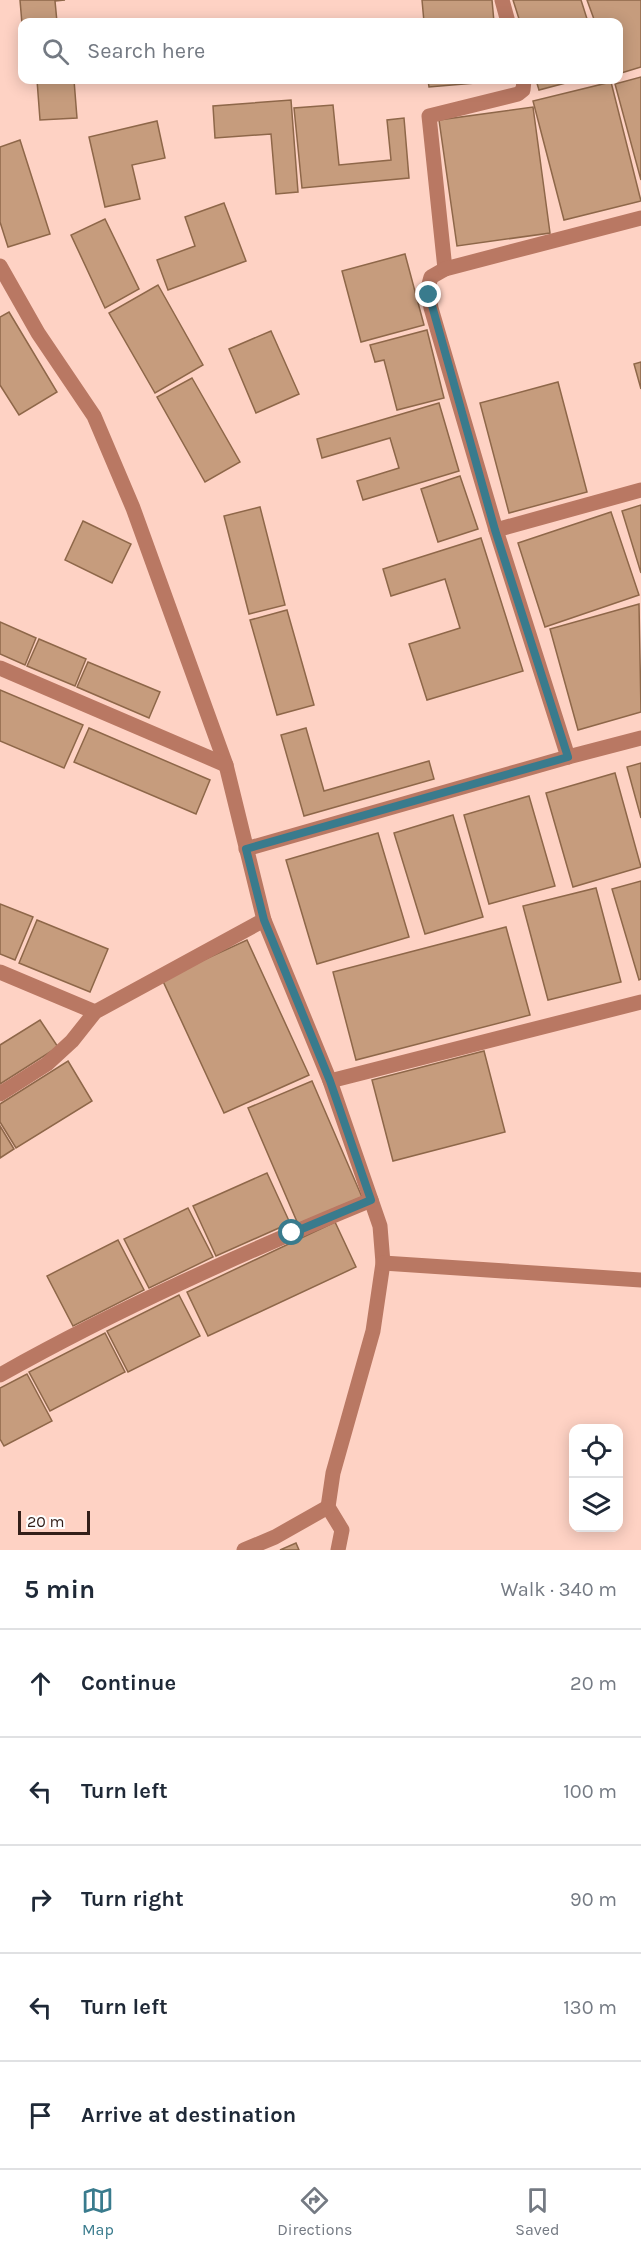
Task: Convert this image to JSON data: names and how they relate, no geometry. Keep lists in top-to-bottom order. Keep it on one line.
{"scale_bar":"20 m","page":{"search":"Search here","scale":"20 m","heading":["5 min","Walk · 340 m"],"list":[["Continue","20 m"],["Turn left","100 m"],["Turn right","90 m"],["Turn left","130 m"],"Arrive at destination"],"nav":["Map","Directions","Saved"]}}
